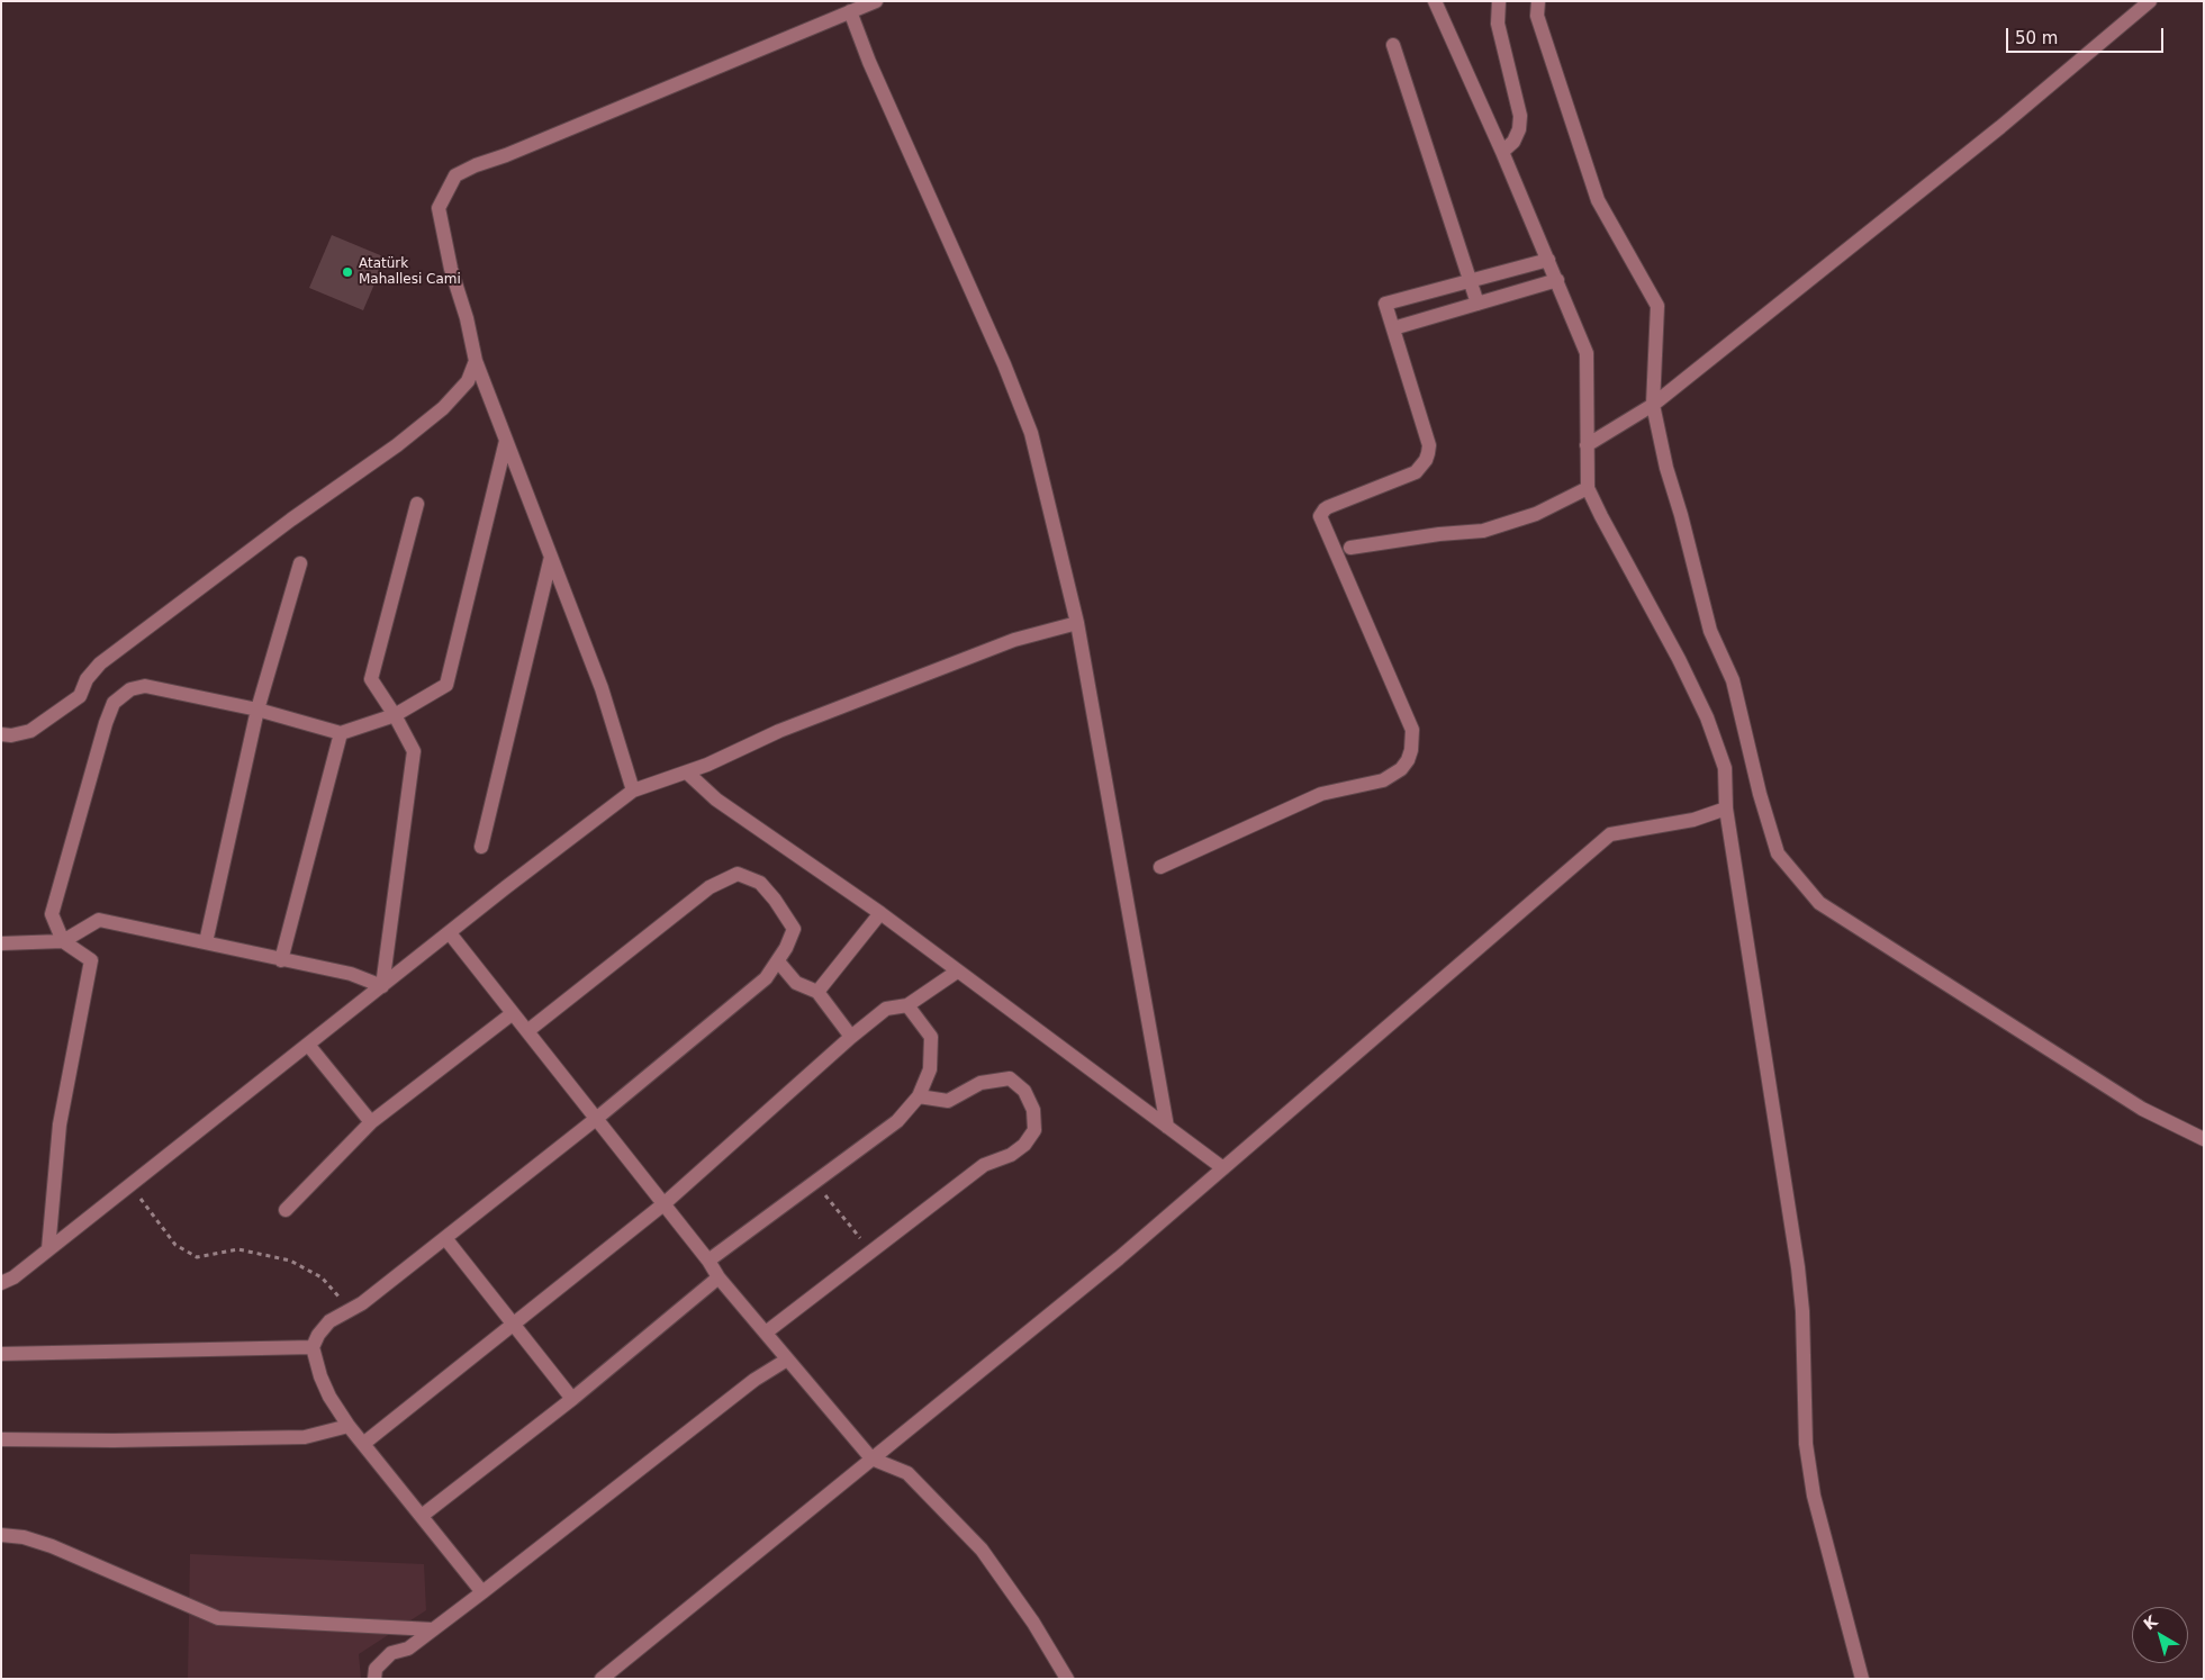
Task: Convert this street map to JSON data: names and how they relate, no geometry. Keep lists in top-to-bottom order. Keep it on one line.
{"places":["Atatürk Mahallesi Cami"],"scale_bar":"50 m","north":"top left"}
